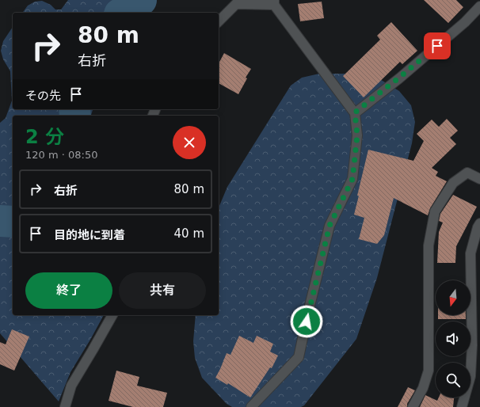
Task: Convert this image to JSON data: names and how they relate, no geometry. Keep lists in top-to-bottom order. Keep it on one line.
{"north":"bottom","page":{"turn":["80 m","右折"],"then":"その先","heading":["2 分","120 m · 08:50"],"list":[{"name":"右折","value":"80 m"},{"name":"目的地に到着","value":"40 m"}],"buttons":["終了","共有"]}}
